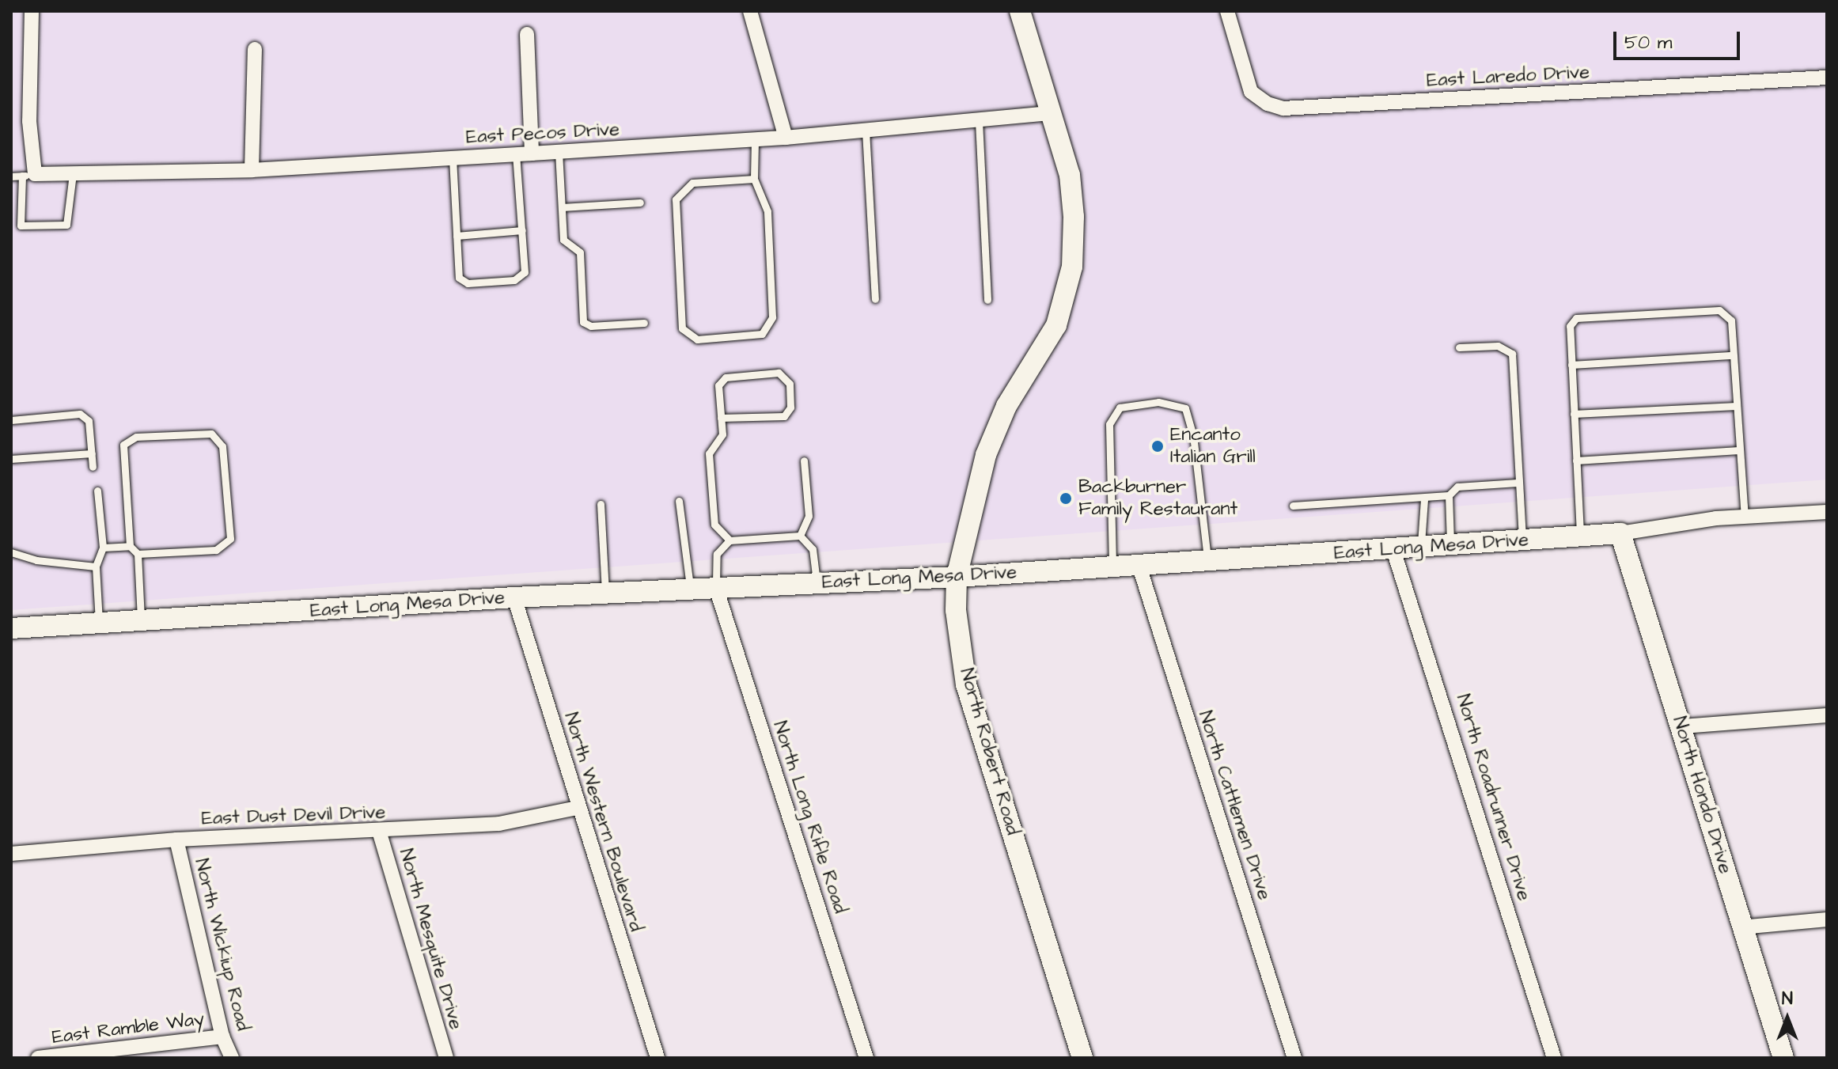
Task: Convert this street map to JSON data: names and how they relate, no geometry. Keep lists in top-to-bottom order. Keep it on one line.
{"streets":{"street":["East Laredo Drive","East Pecos Drive","East Long Mesa Drive","North Robert Road","North Hondo Drive","North Roadrunner Drive","North Cattlemen Drive","East Dust Devil Drive","North Long Rifle Road","North Western Boulevard","North Mesquite Drive","North Wickiup Road","East Ramble Way"]},"crossings":[["East Pecos Drive","North Robert Road"],["East Long Mesa Drive","North Robert Road"],["East Long Mesa Drive","North Hondo Drive"],["East Long Mesa Drive","North Roadrunner Drive"],["East Long Mesa Drive","North Cattlemen Drive"],["East Long Mesa Drive","North Long Rifle Road"],["East Long Mesa Drive","North Western Boulevard"],["East Dust Devil Drive","North Western Boulevard"],["East Dust Devil Drive","North Mesquite Drive"],["East Dust Devil Drive","North Wickiup Road"],["North Wickiup Road","East Ramble Way"]],"places":["Encanto Italian Grill","Backburner Family Restaurant"],"scale_bar":"50 m","north":"top"}
